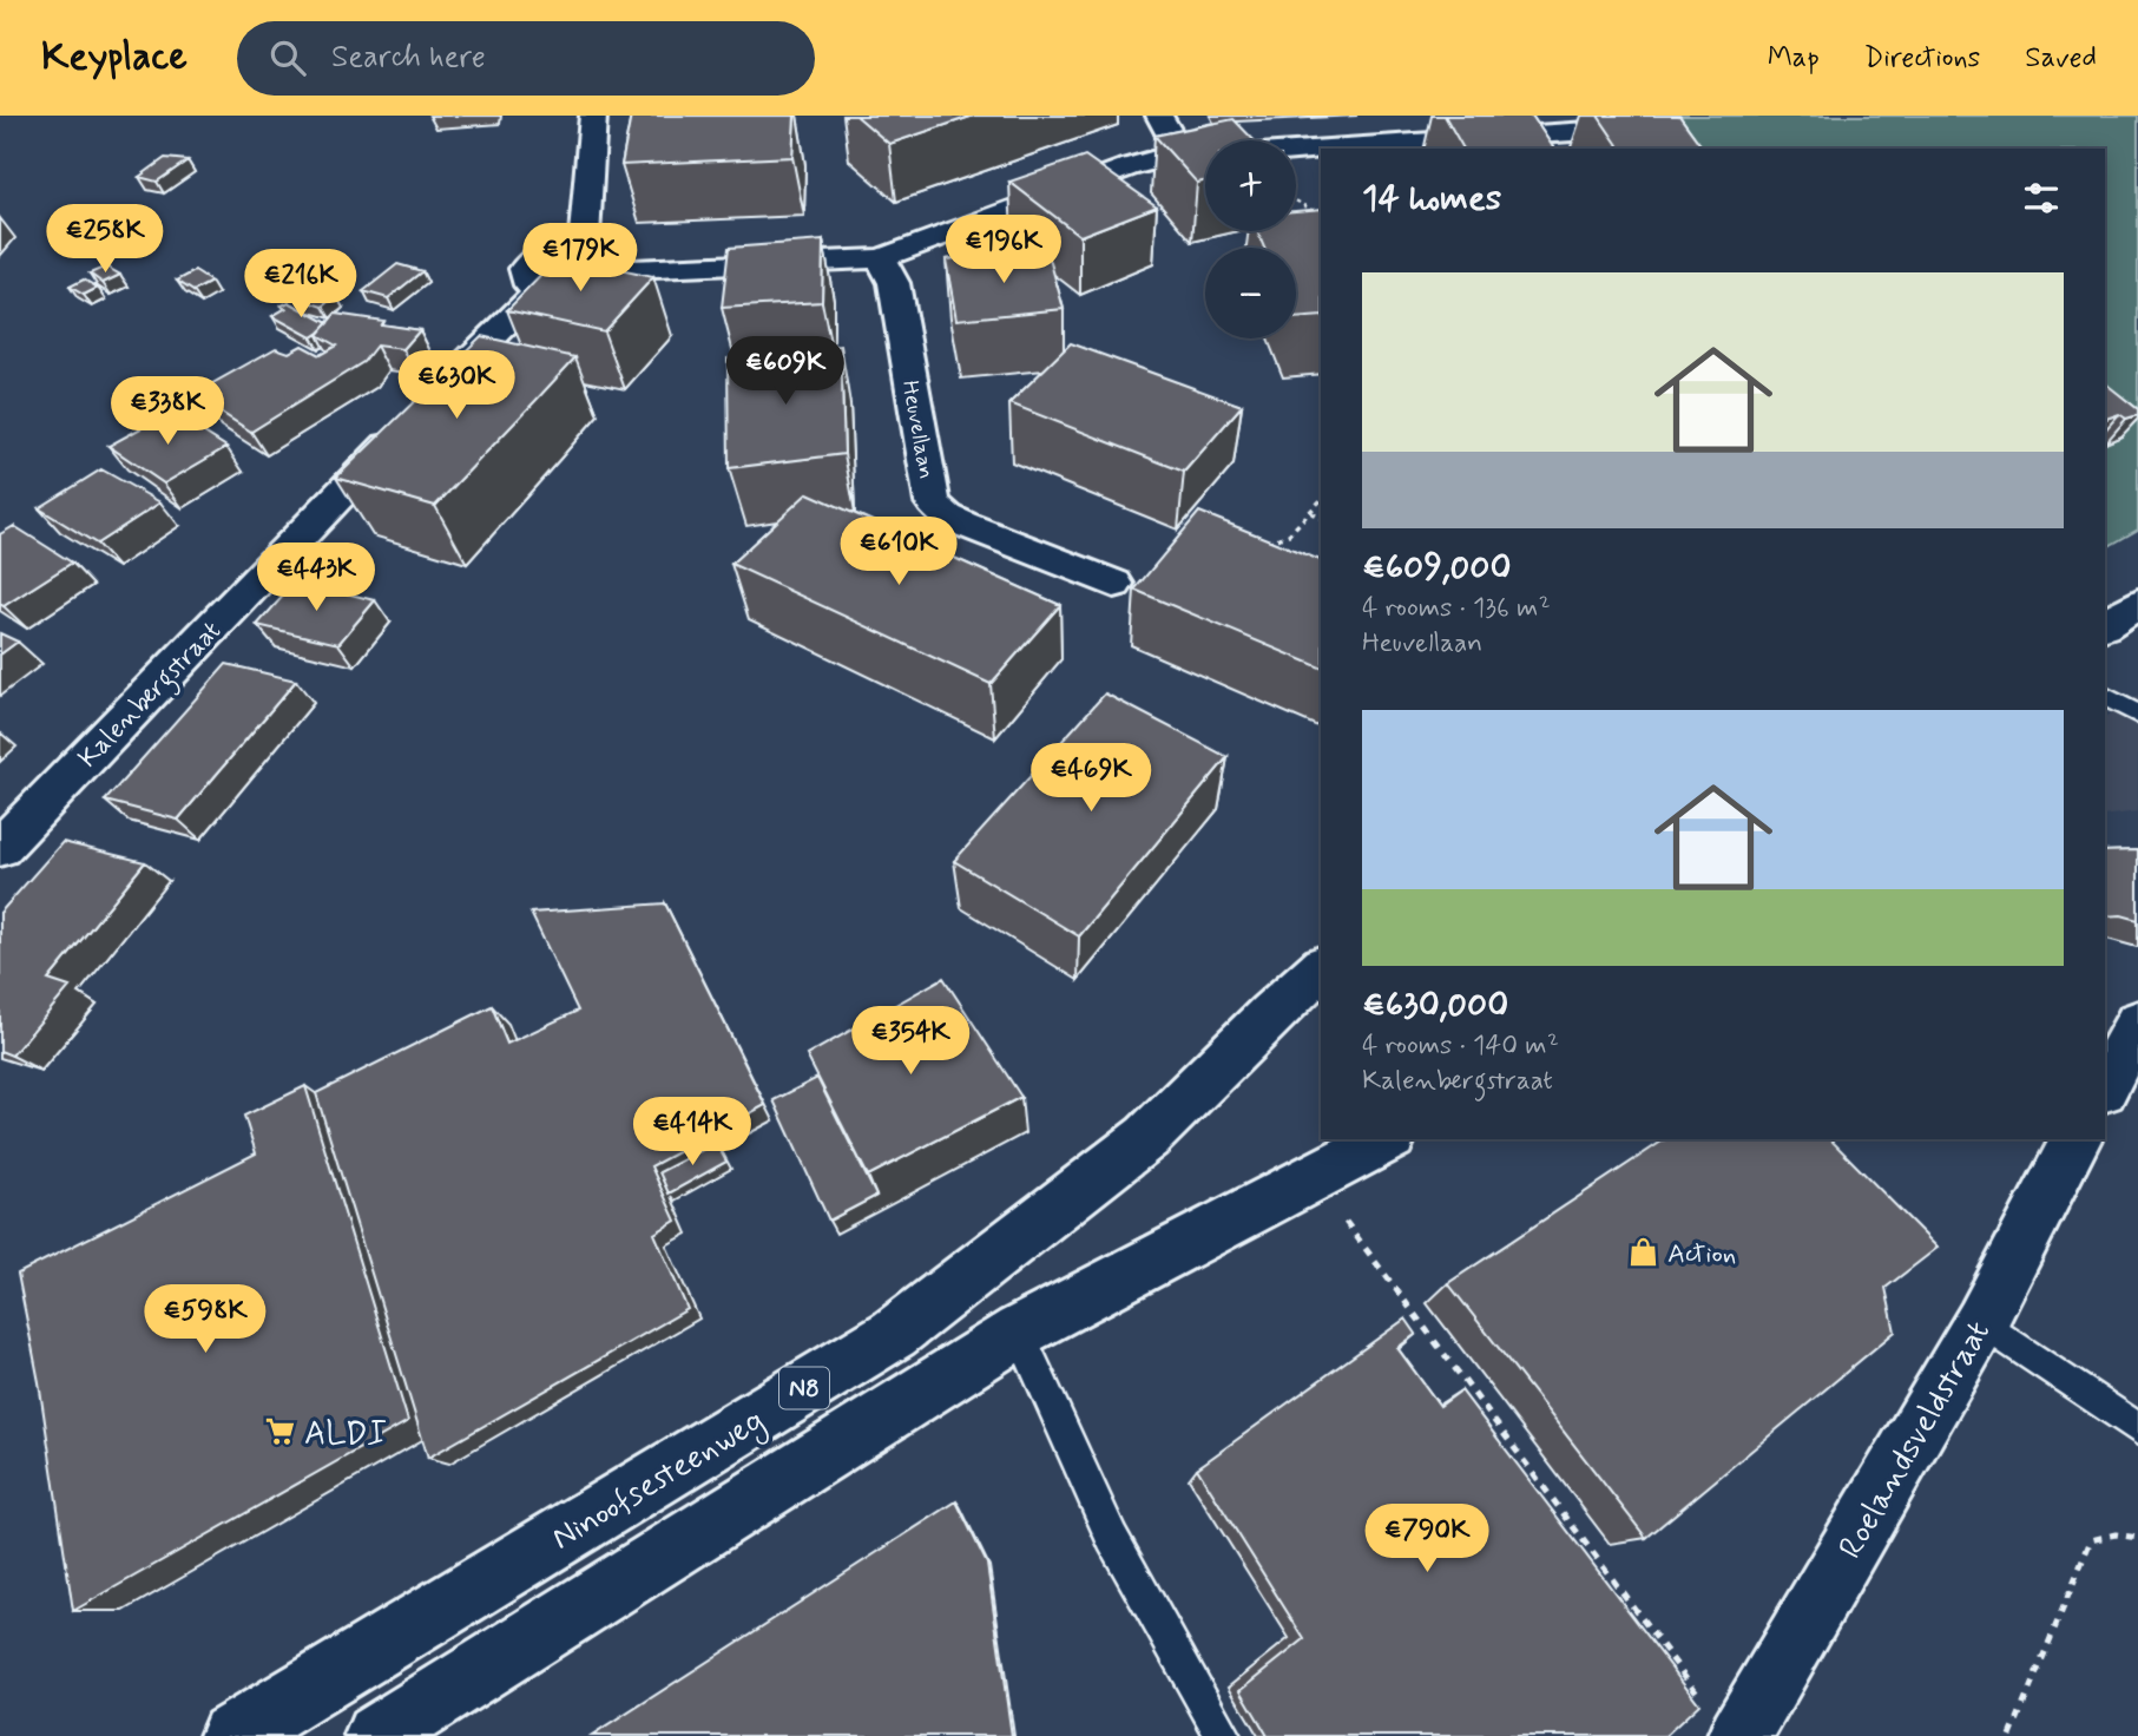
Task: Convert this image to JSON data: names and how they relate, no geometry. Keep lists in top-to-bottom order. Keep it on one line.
{"streets":{"street":["Heuvellaan","Kalenbergstraat","N8","Roelandsveldstraat","Ninoofsesteenweg"]},"places":{"shop":["Action"],"supermarket":["ALDI"]},"page":{"header":"Keyplace","search":"Search here","nav":["Map","Directions","Saved"],"map_buttons":["+","−"],"heading":"14 homes","price":["€258K","€196K","€179K","€216K","€609K","€630K","€338K","€610K","€443K","€469K","€354K","€414K","€598K","€790K"],"list":[{"name":"€609,000","note":"4 rooms · 136 m² · Heuvellaan"},{"name":"€630,000","note":"4 rooms · 140 m² · Kalenbergstraat"}]}}
